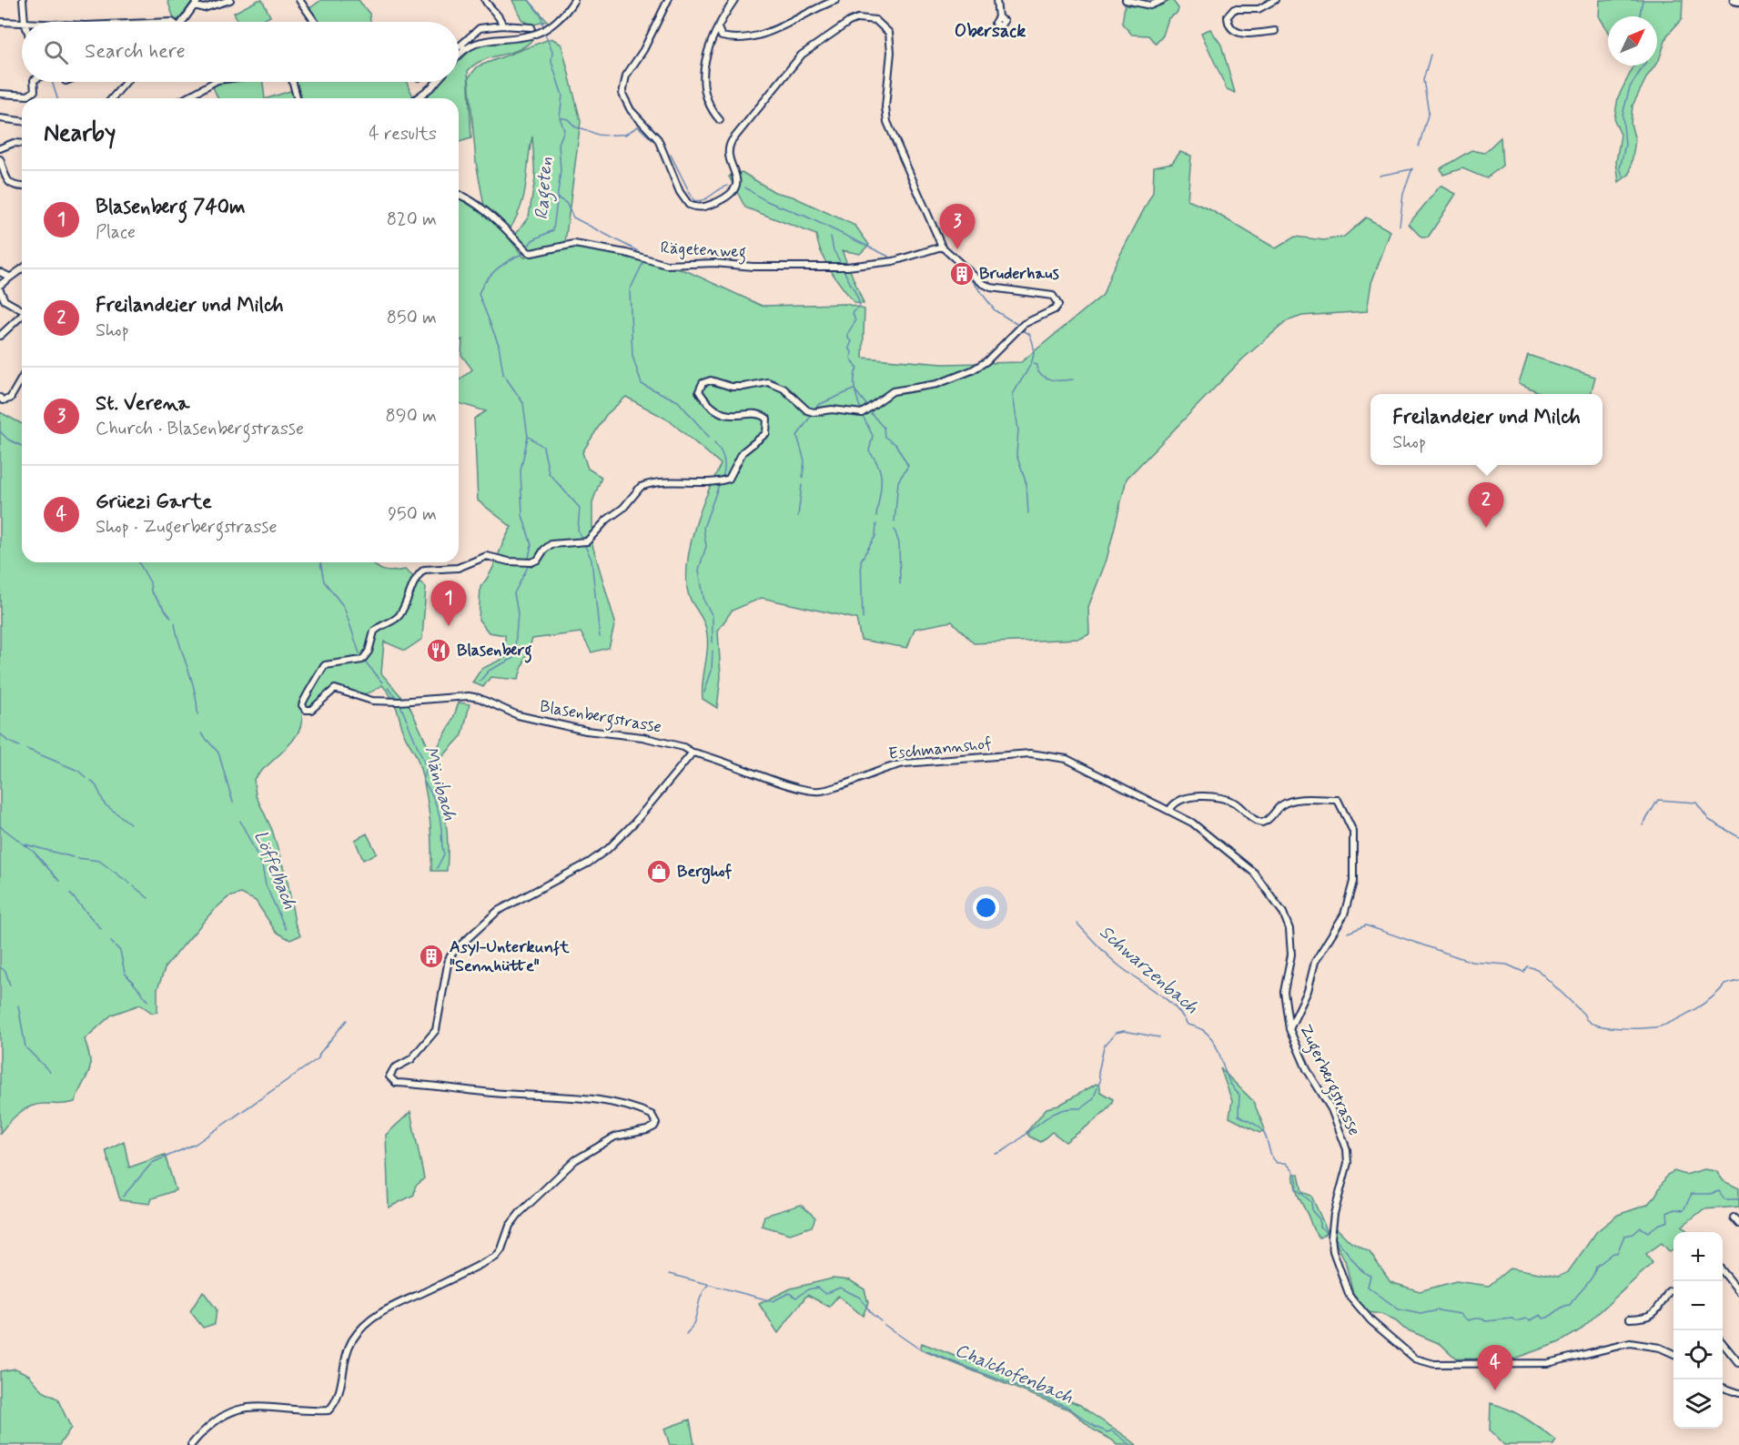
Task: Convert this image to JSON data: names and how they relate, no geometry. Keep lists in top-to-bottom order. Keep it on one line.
{"streets":{"street":["Rägetenweg","Blasenbergstrasse","Eschmannshof","Zugerbergstrasse"]},"crossings":[["Rägetenweg","Blasenbergstrasse"],["Blasenbergstrasse","Eschmannshof"],["Eschmannshof","Zugerbergstrasse"]],"districts":["Obersack"],"water":["Rageten","Mänibach","Löffelbach","Schwarzenbach","Chalchofenbach"],"places":{"building":["Bruderhaus","Asyl-Unterkunft \"Sennhütte\""],"restaurant":["Blasenberg"],"shop":["Berghof"]},"north":"top right","page":{"search":"Search here","heading":["Nearby","4 results"],"list":[{"mark":"1","name":"Blasenberg 740m","note":"Place","value":"820 m"},{"mark":"2","name":"Freilandeier und Milch","note":"Shop","value":"850 m"},{"mark":"3","name":"St. Verena","note":"Church · Blasenbergstrasse","value":"890 m"},{"mark":"4","name":"Grüezi Garte","note":"Shop · Zugerbergstrasse","value":"950 m"}],"pins":["3","2","1","4"],"popup":["Freilandeier und Milch","Shop"],"map_buttons":["+","−"]}}
